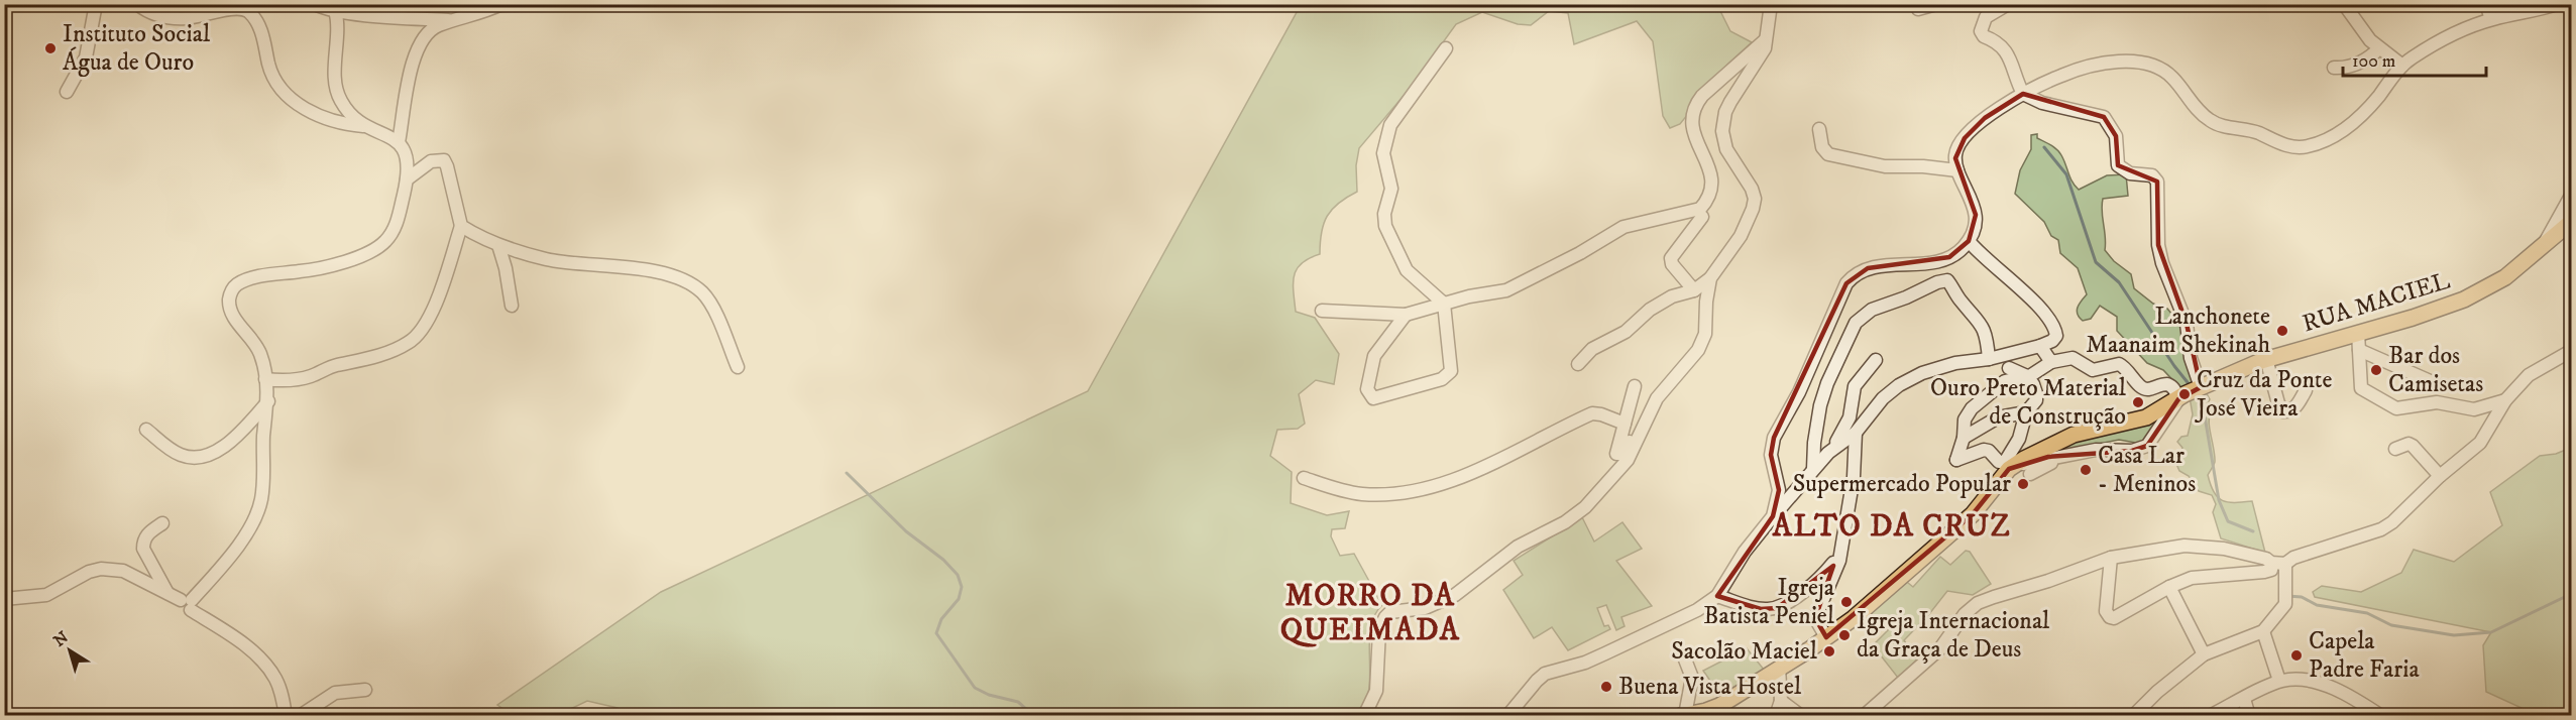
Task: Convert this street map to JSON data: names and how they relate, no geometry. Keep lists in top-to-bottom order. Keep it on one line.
{"streets":{"main road":["RUA MACIEL"]},"districts":["ALTO DA CRUZ","MORRO DA QUEIMADA"],"places":["Instituto Social Água de Ouro","Lanchonete Maanaim Shekinah","Bar dos Camisetas","Cruz da Ponte José Vieira","Ouro Preto Material de Construção","Casa Lar - Meninos","Supermercado Popular","Igreja Batista Peniel","Igreja Internacional da Graça de Deus","Sacolão Maciel","Capela Padre Faria","Buena Vista Hostel"],"scale_bar":"100 m","north":"top left"}
